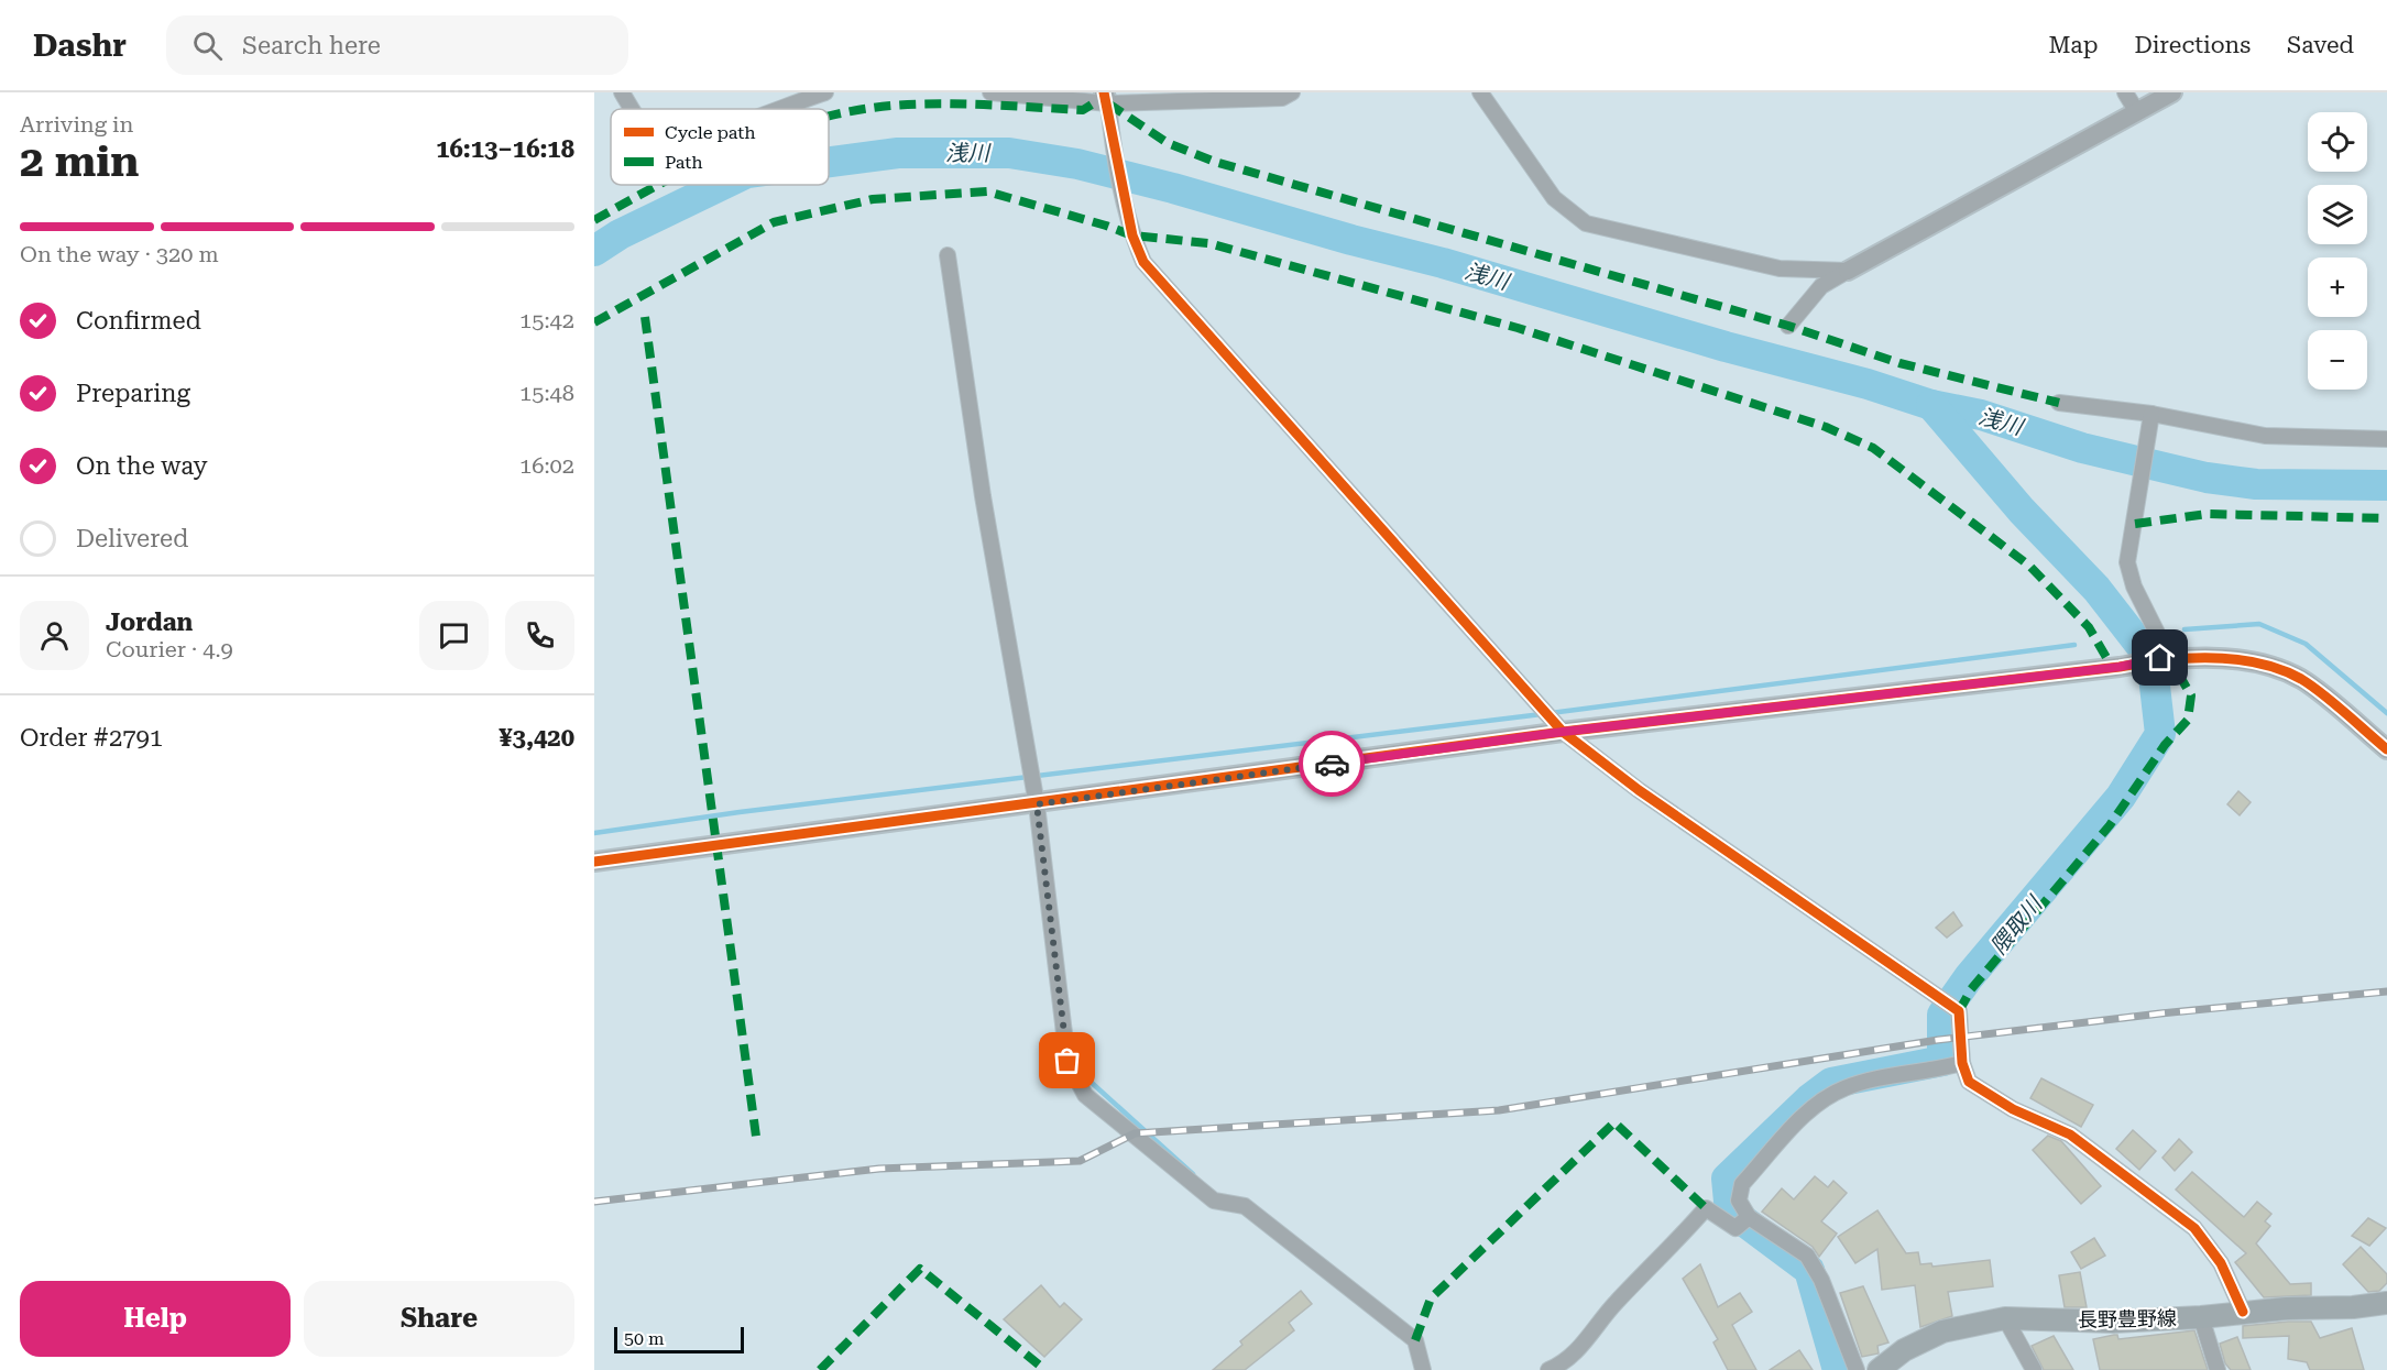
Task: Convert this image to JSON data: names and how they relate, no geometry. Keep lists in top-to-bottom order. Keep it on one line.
{"streets":{"main road":["長野豊野線"]},"water":["浅川","隈取川"],"legend":["Cycle path","Path"],"scale_bar":"50 m","page":{"header":"Dashr","search":"Search here","nav":["Map","Directions","Saved"],"heading":["2 min","Arriving in","16:13–16:18"],"panel":["Jordan","Courier · 4.9","Order #2791","¥3,420"],"map_buttons":["+","−"],"bar":"On the way · 320 m","list":[["Confirmed","15:42"],["Preparing","15:48"],["On the way","16:02"],"Delivered"],"buttons":["Help","Share"],"scale":"50 m"}}
